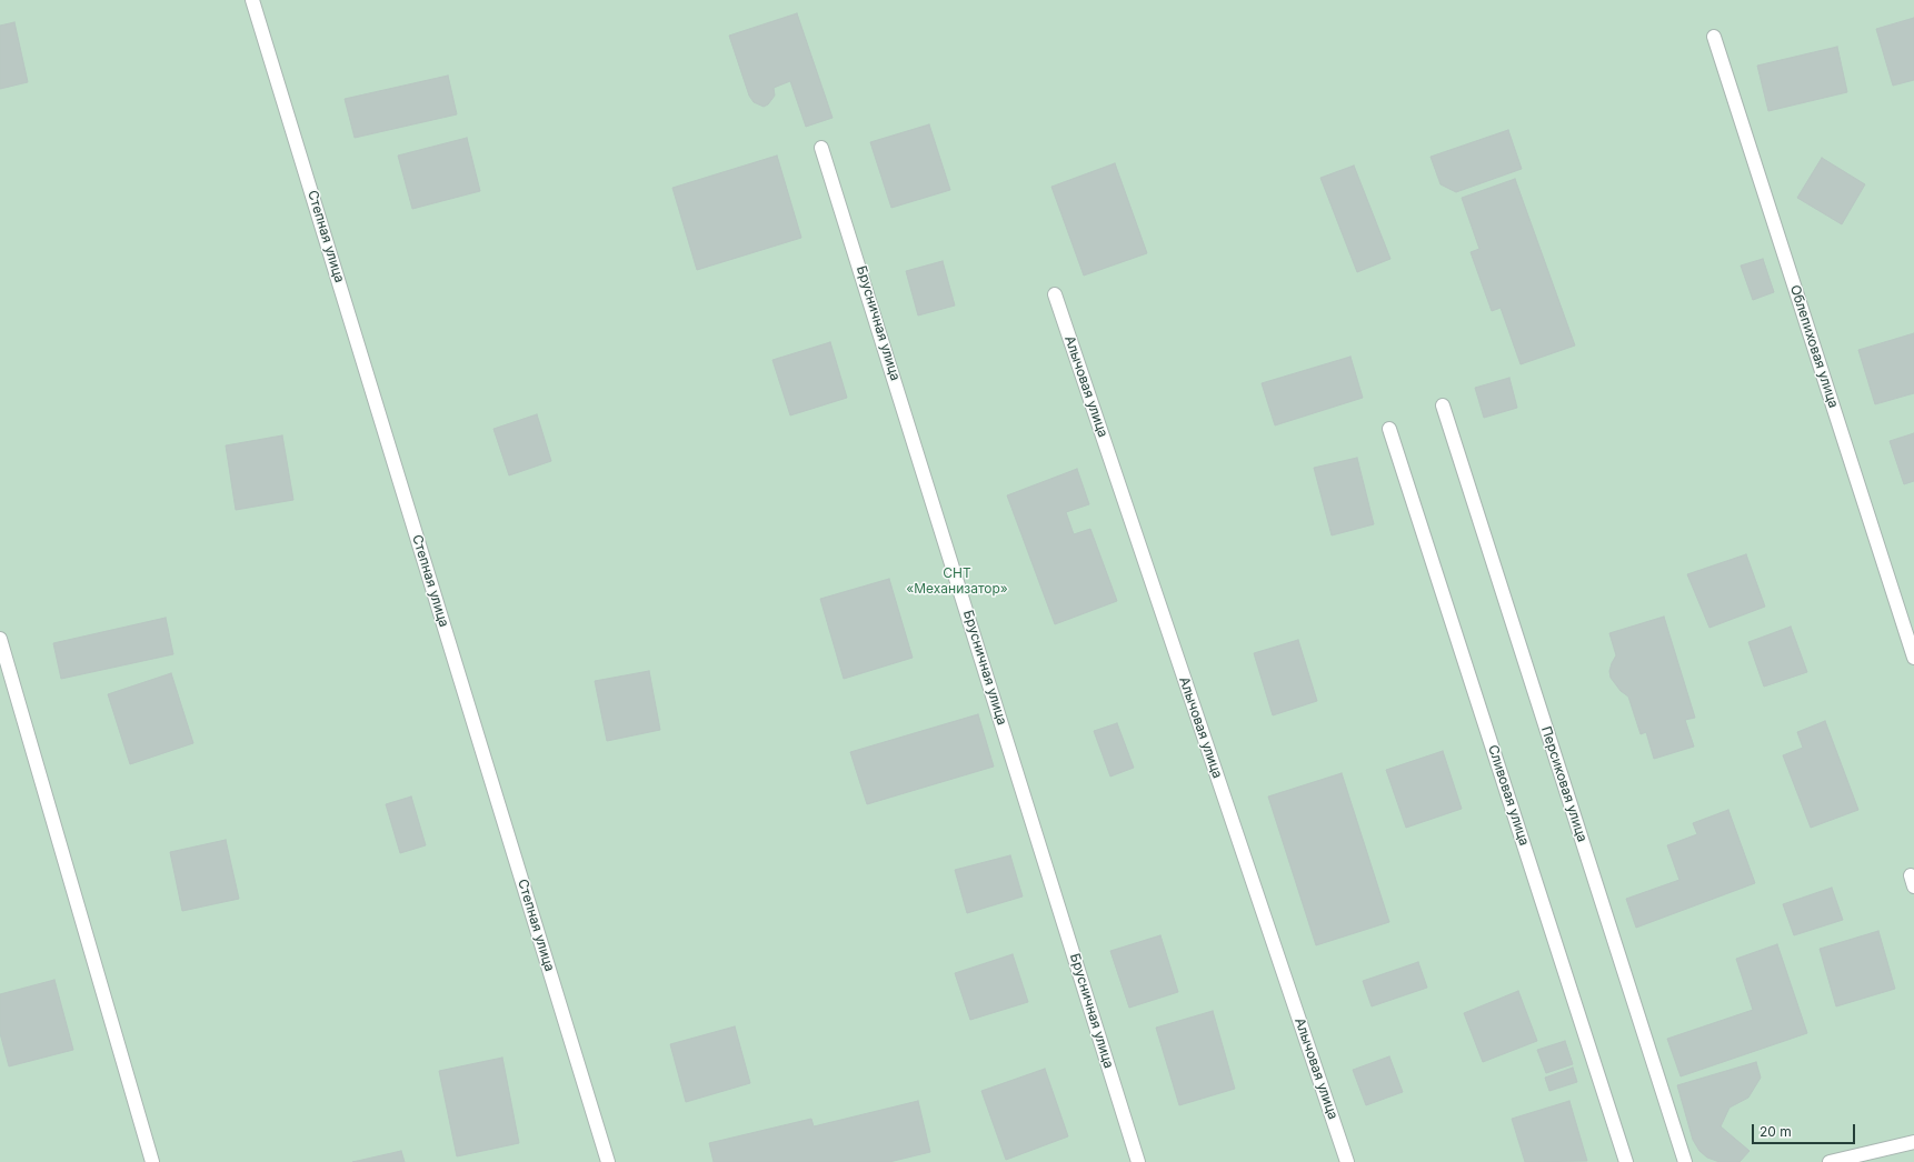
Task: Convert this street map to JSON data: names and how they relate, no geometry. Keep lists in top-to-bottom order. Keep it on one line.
{"streets":{"street":["Степная улица","Брусничная улица","Облепиховая улица","Алычовая улица","Персиковая улица","Сливовая улица"]},"parks":["СНТ «Механизатор»"],"scale_bar":"20 m"}
